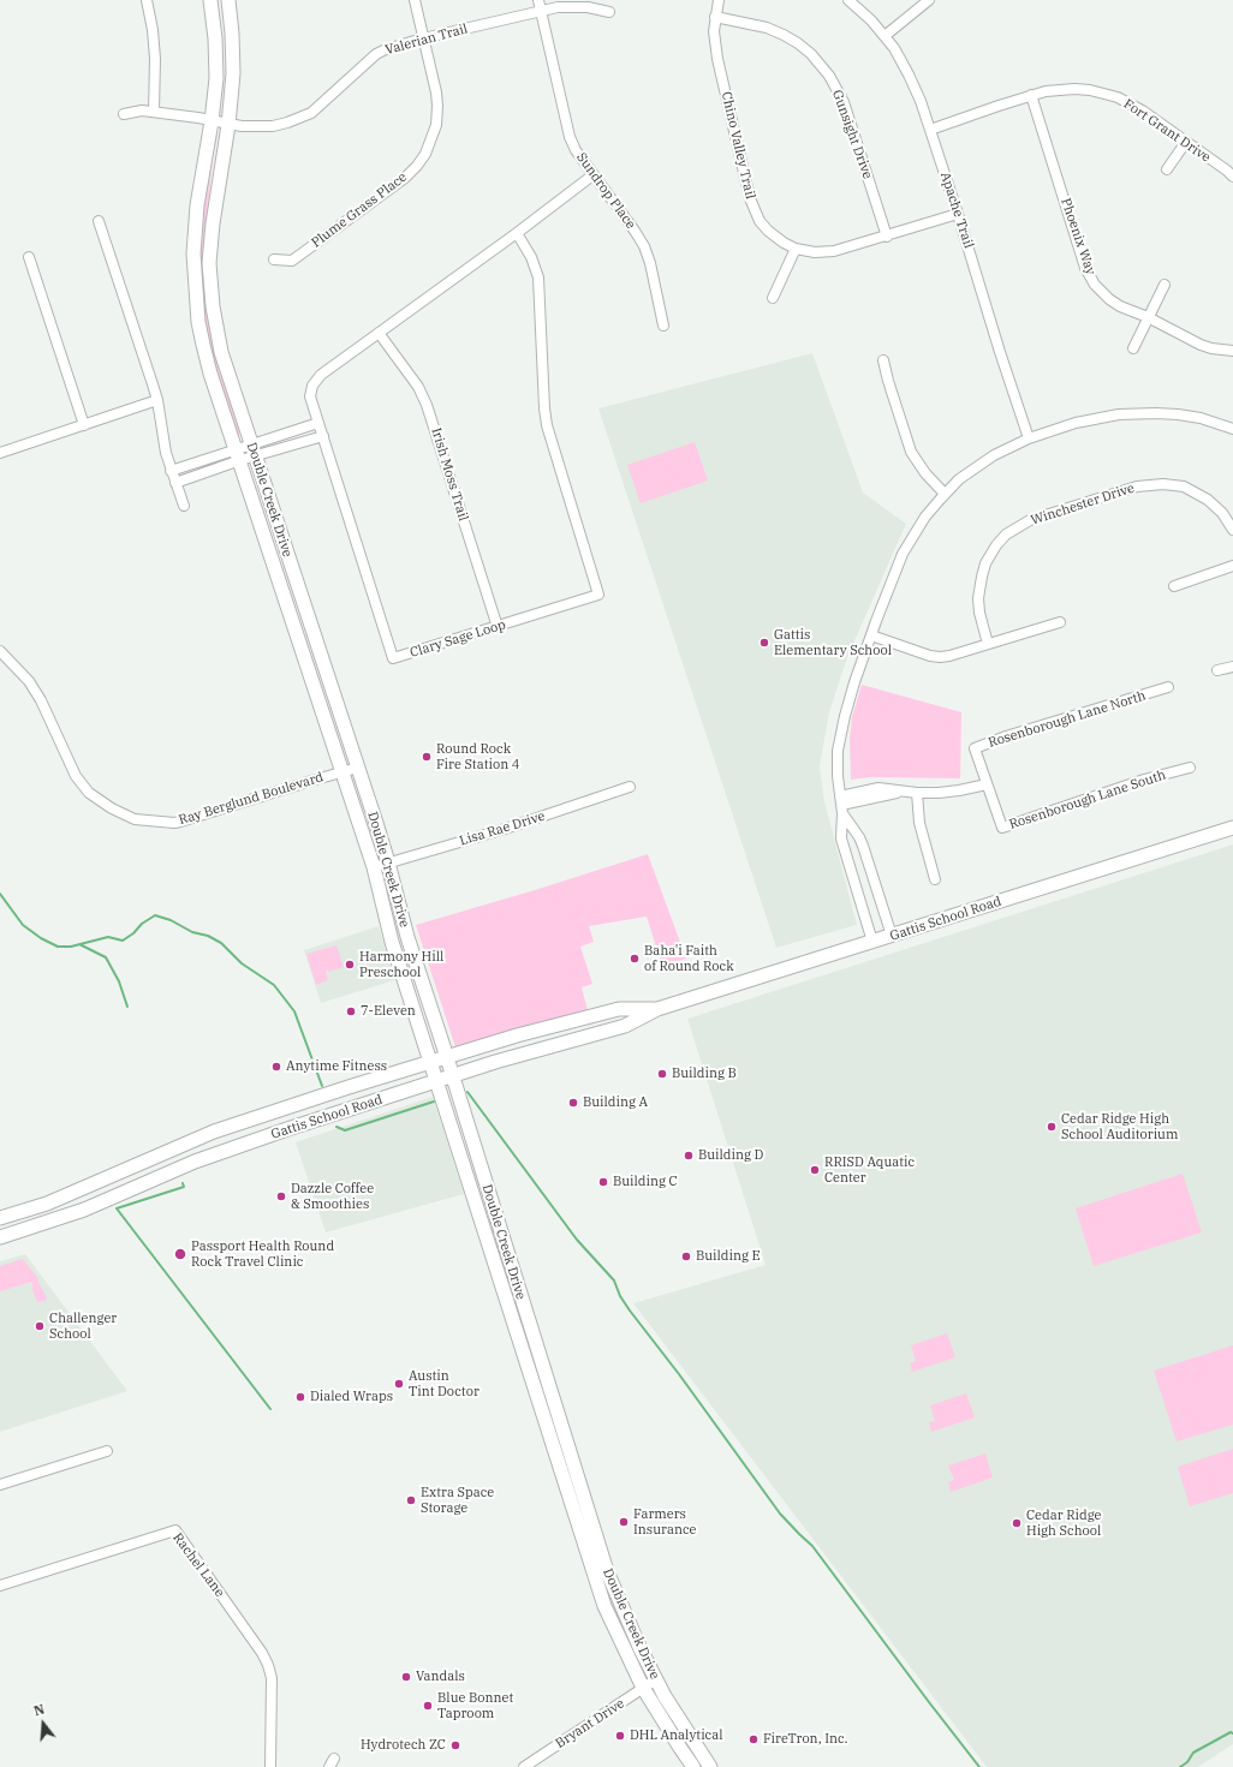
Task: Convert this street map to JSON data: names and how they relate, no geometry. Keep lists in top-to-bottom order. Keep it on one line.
{"streets":{"street":["Valerian Trail","Fort Grant Drive","Gunsight Drive","Chino Valley Trail","Sundrop Place","Plume Grass Place","Apache Trail","Phoenix Way","Irish Moss Trail","Double Creek Drive","Winchester Drive","Clary Sage Loop","Rosenborough Lane North","Ray Berglund Boulevard","Rosenborough Lane South","Lisa Rae Drive","Gattis School Road","Rachel Lane","Bryant Drive"]},"crossings":[["Valerian Trail","Sundrop Place"],["Valerian Trail","Plume Grass Place"],["Valerian Trail","Double Creek Drive"],["Fort Grant Drive","Apache Trail"],["Fort Grant Drive","Phoenix Way"],["Gunsight Drive","Chino Valley Trail"],["Chino Valley Trail","Apache Trail"],["Sundrop Place","Clary Sage Loop"],["Irish Moss Trail","Clary Sage Loop"],["Double Creek Drive","Ray Berglund Boulevard"],["Double Creek Drive","Lisa Rae Drive"],["Double Creek Drive","Gattis School Road"],["Double Creek Drive","Bryant Drive"],["Rosenborough Lane North","Rosenborough Lane South"]],"places":["Gattis Elementary School","Round Rock Fire Station 4","Baha'i Faith of Round Rock","Harmony Hill Preschool","7-Eleven","Anytime Fitness","Building B","Building A","Cedar Ridge High School Auditorium","Building D","RRISD Aquatic Center","Building C","Dazzle Coffee & Smoothies","Passport Health Round Rock Travel Clinic","Building E","Challenger School","Austin Tint Doctor","Dialed Wraps","Extra Space Storage","Farmers Insurance","Cedar Ridge High School","Vandals","Blue Bonnet Taproom","DHL Analytical","FireTron, Inc.","Hydrotech ZC"],"north":"top"}
